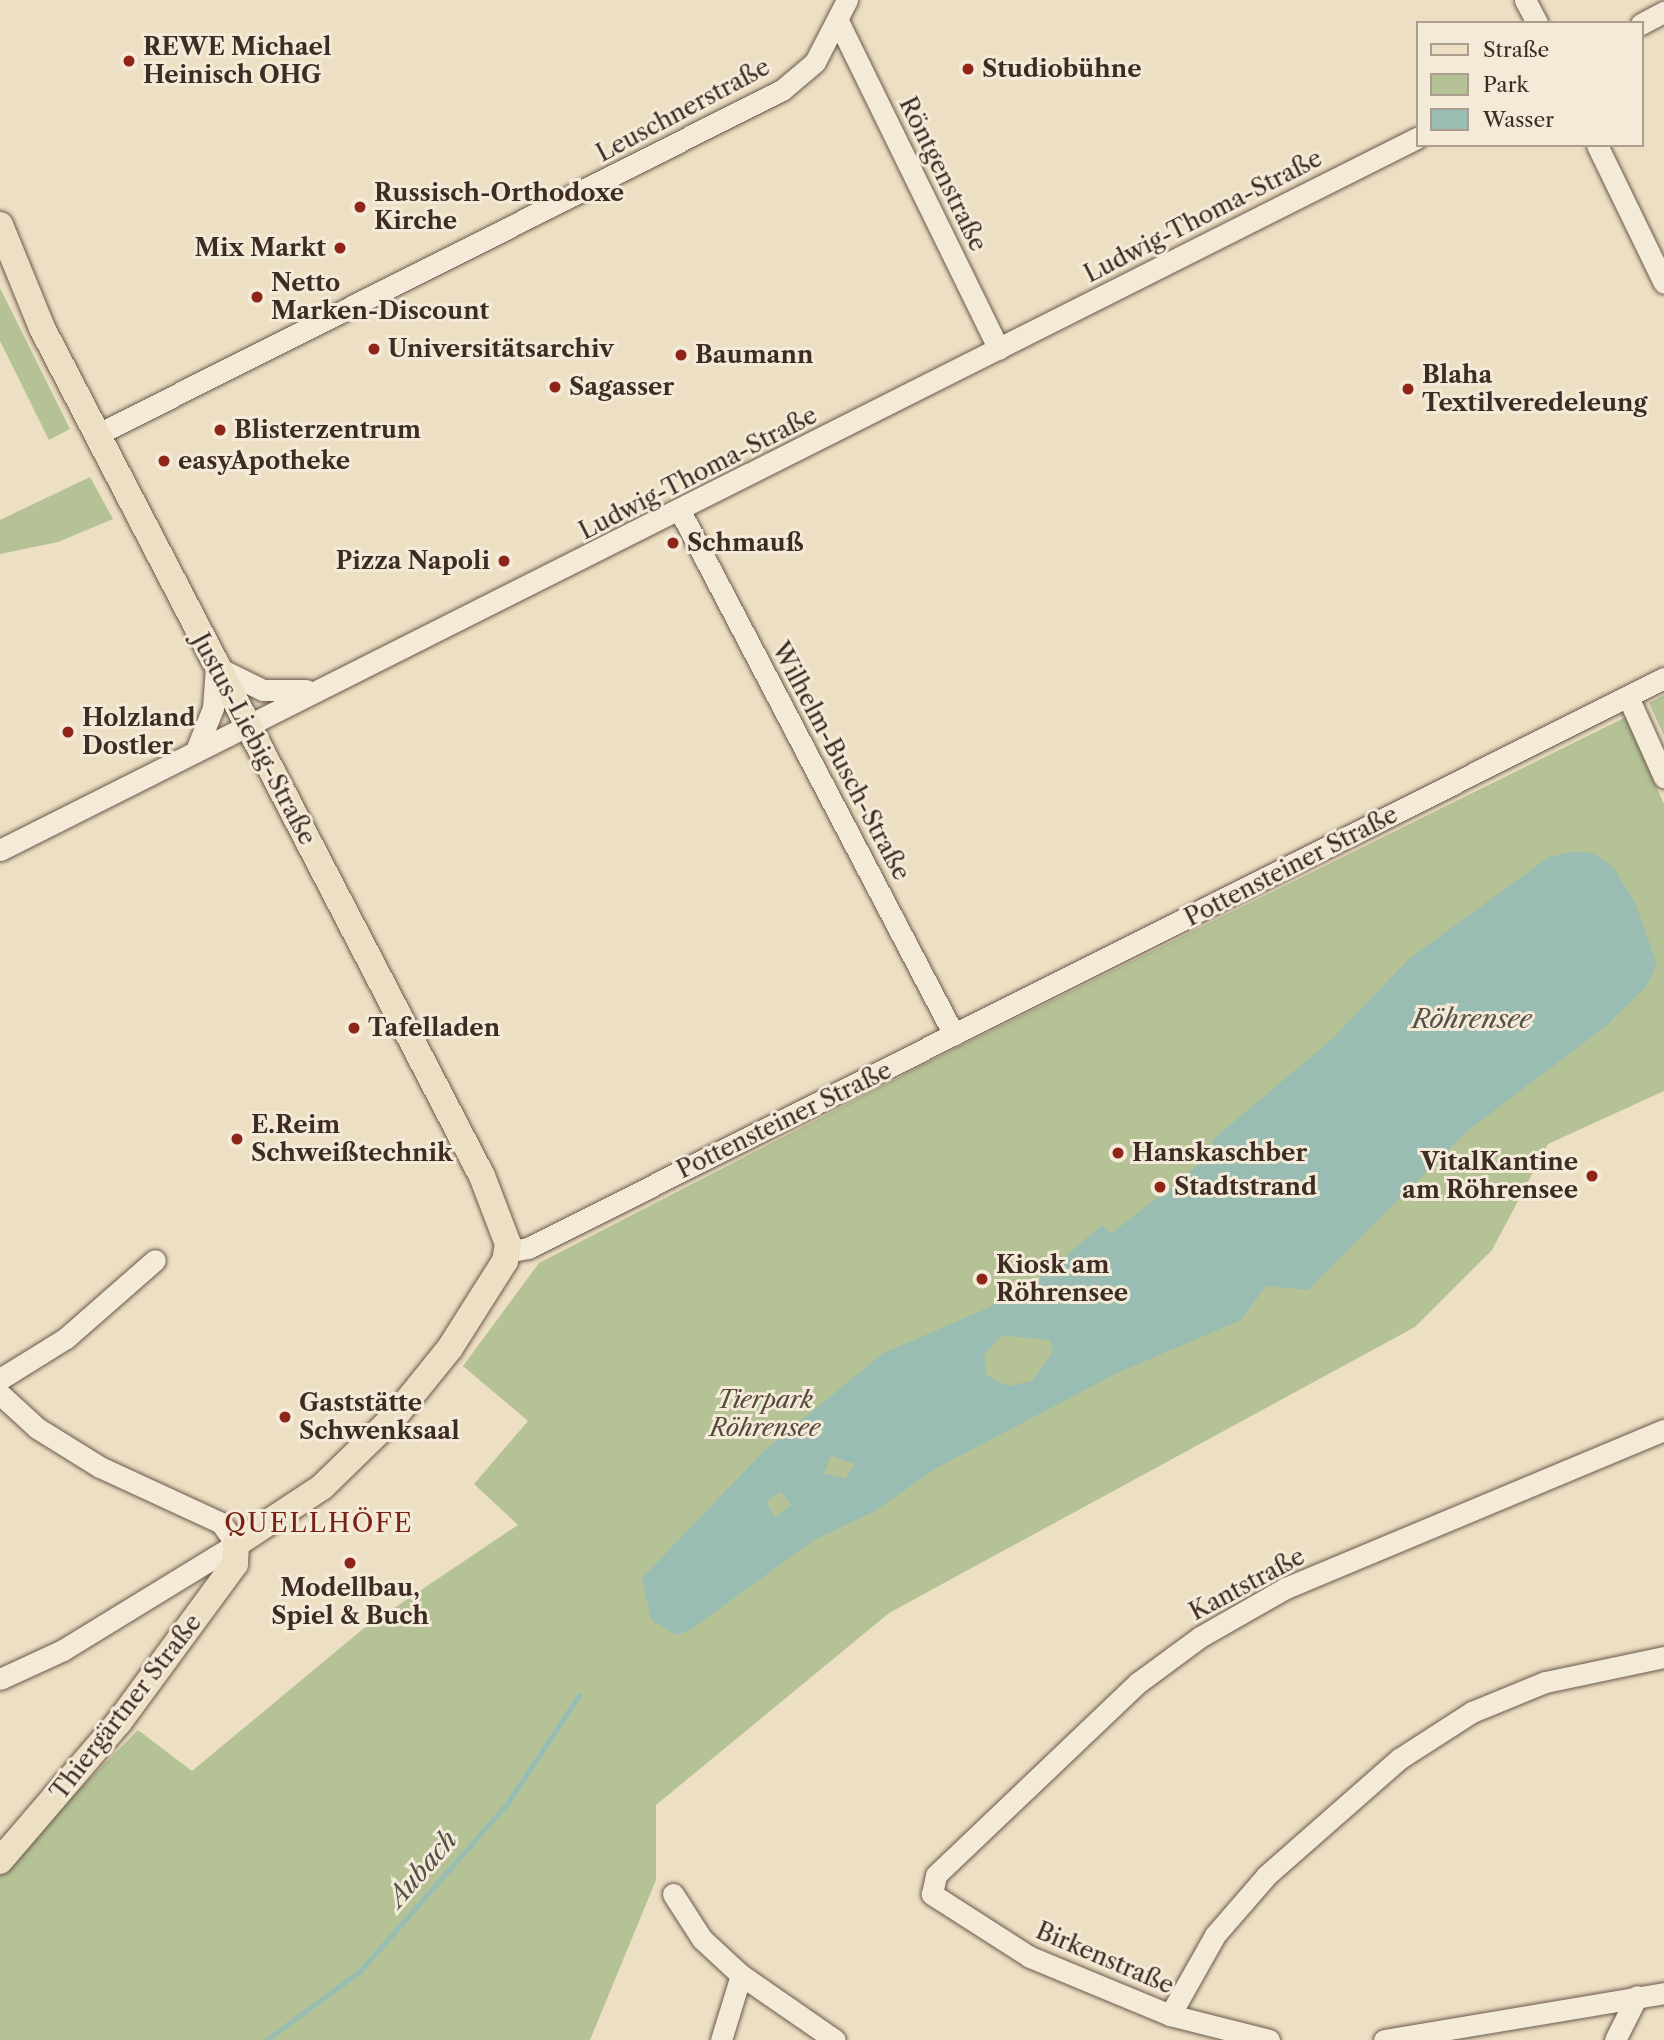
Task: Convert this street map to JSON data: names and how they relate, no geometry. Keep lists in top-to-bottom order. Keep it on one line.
{"streets":{"main road":["Justus-Liebig-Straße","Thiergärtner Straße"],"street":["Leuschnerstraße","Röntgenstraße","Ludwig-Thoma-Straße","Wilhelm-Busch-Straße","Pottensteiner Straße","Kantstraße","Birkenstraße"]},"crossings":[["Leuschnerstraße","Röntgenstraße"],["Leuschnerstraße","Justus-Liebig-Straße"],["Röntgenstraße","Ludwig-Thoma-Straße"],["Ludwig-Thoma-Straße","Justus-Liebig-Straße"],["Ludwig-Thoma-Straße","Wilhelm-Busch-Straße"],["Justus-Liebig-Straße","Pottensteiner Straße"],["Wilhelm-Busch-Straße","Pottensteiner Straße"],["Kantstraße","Birkenstraße"]],"districts":["QUELLHÖFE"],"water":["Röhrensee","Aubach"],"parks":["Tierpark Röhrensee"],"places":["REWE Michael Heinisch OHG","Studiobühne","Russisch-Orthodoxe Kirche","Mix Markt","Netto Marken-Discount","Universitätsarchiv","Baumann","Sagasser","Blaha Textilveredeleung","Blisterzentrum","easyApotheke","Schmauß","Pizza Napoli","Holzland Dostler","Tafelladen","E.Reim Schweißtechnik","Hanskaschber","VitalKantine am Röhrensee","Stadtstrand","Kiosk am Röhrensee","Gaststätte Schwenksaal","Modellbau, Spiel & Buch"],"legend":["Straße","Park","Wasser"]}
